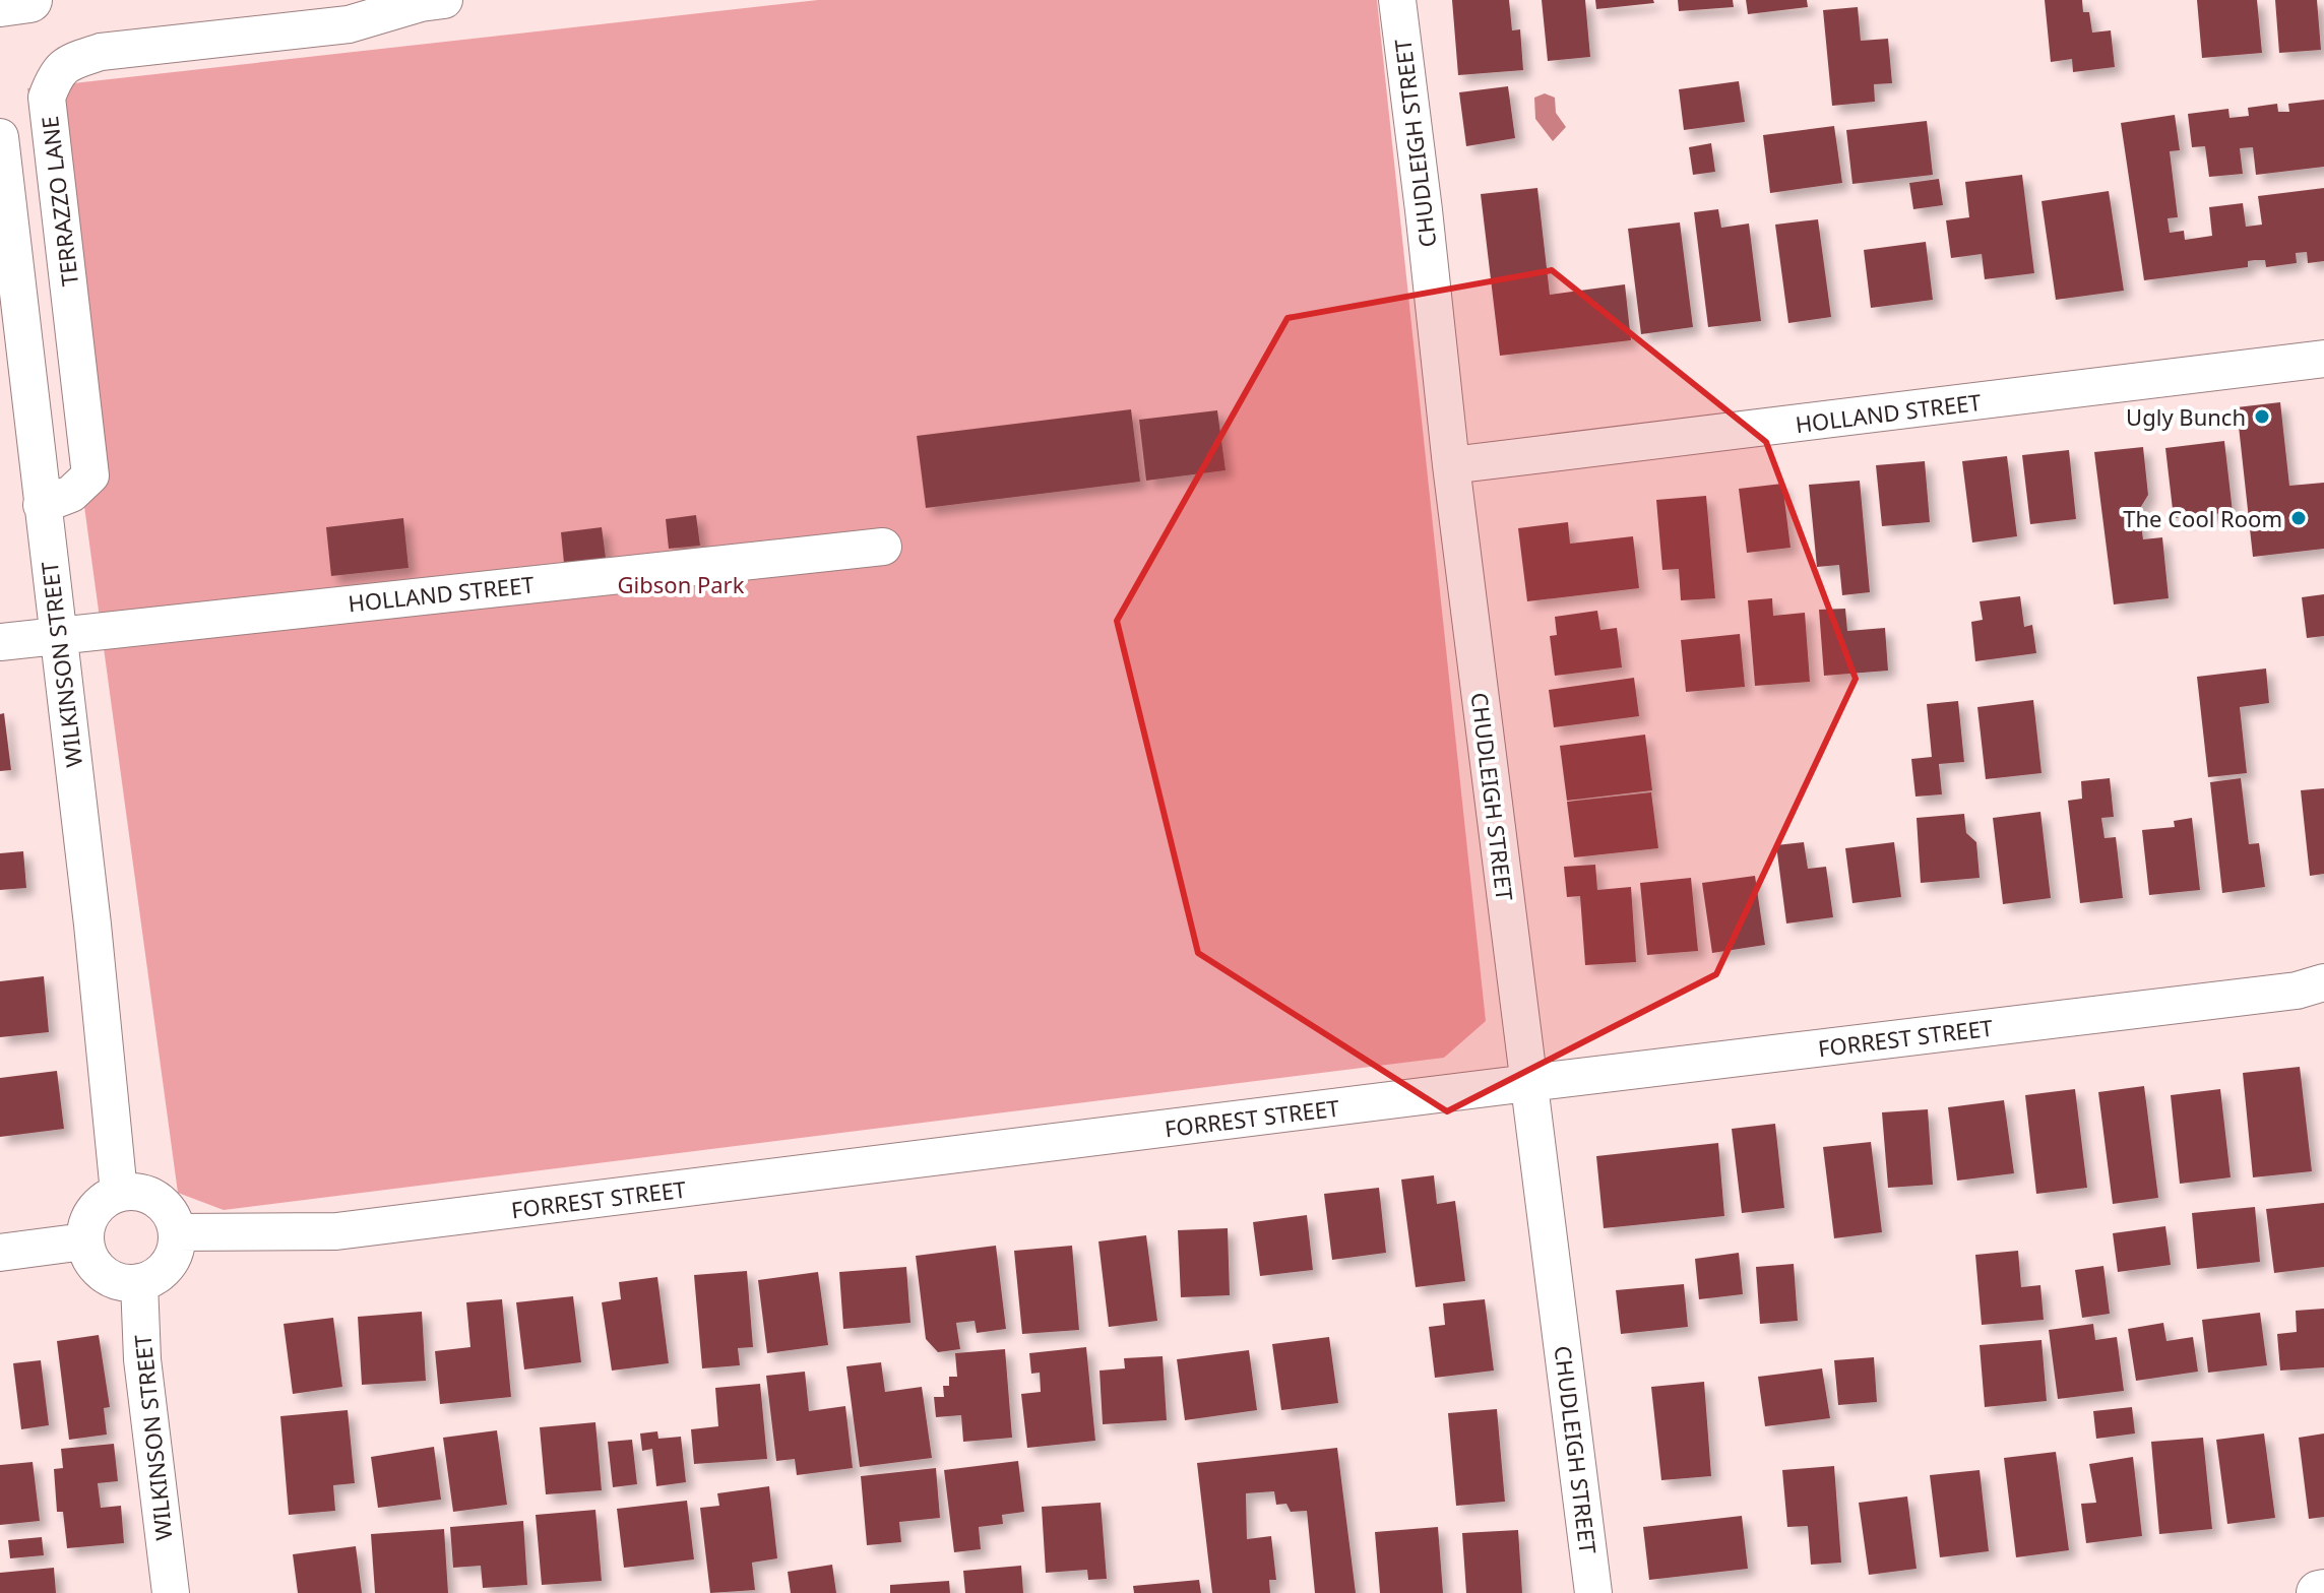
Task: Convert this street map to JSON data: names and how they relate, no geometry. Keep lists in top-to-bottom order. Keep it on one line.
{"streets":{"street":["CHUDLEIGH STREET","TERRAZZO LANE","HOLLAND STREET","WILKINSON STREET","FORREST STREET"]},"crossings":[["CHUDLEIGH STREET","HOLLAND STREET"],["CHUDLEIGH STREET","FORREST STREET"],["TERRAZZO LANE","WILKINSON STREET"],["HOLLAND STREET","WILKINSON STREET"],["WILKINSON STREET","FORREST STREET"]],"parks":["Gibson Park"],"places":["Ugly Bunch","The Cool Room"]}
